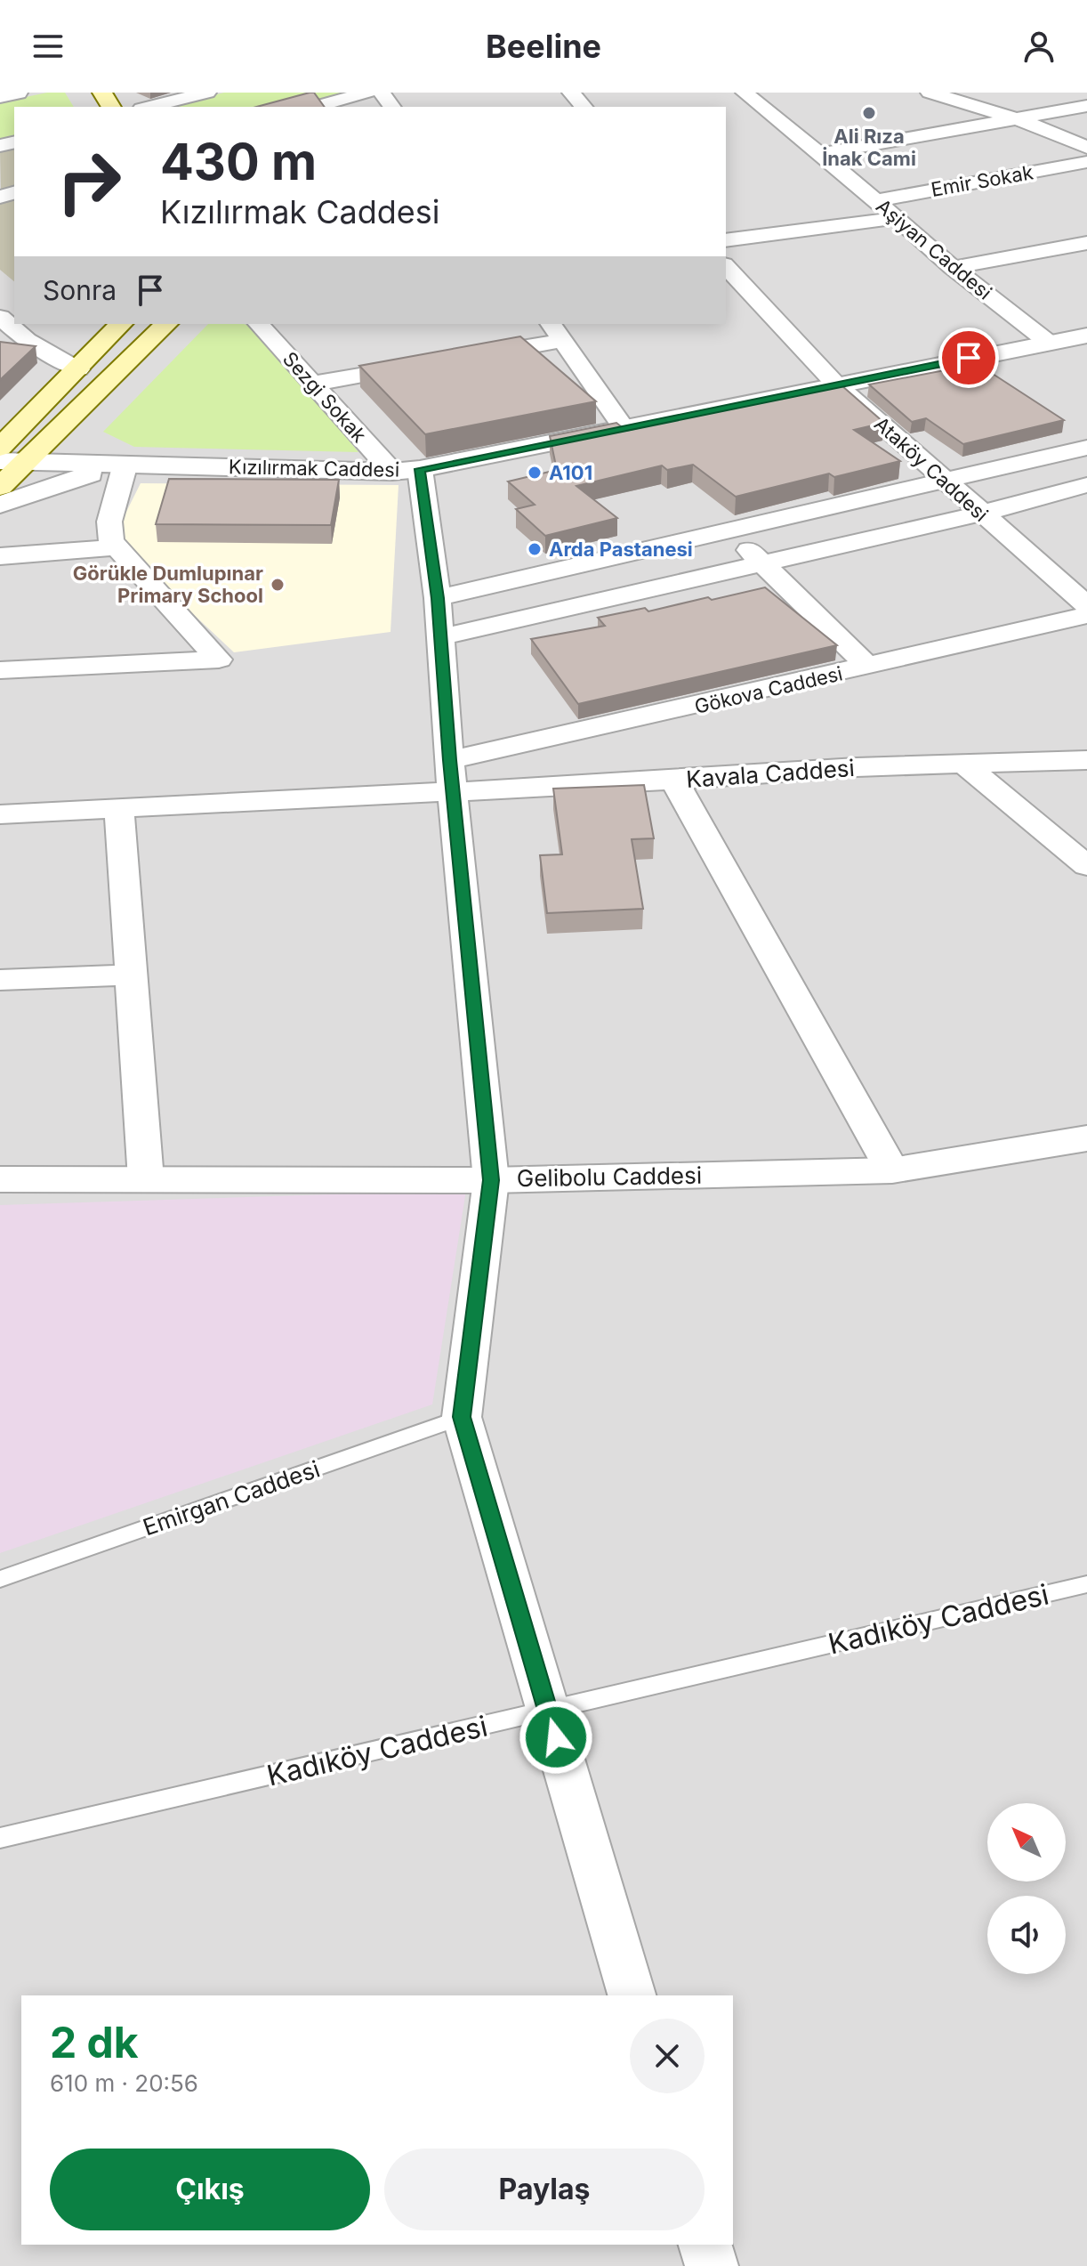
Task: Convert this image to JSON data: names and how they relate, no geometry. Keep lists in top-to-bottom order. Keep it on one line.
{"streets":{"street":["Emir Sokak","Aşiyan Caddesi","Sezgi Sokak","Kızılırmak Caddesi","Ataköy Caddesi","Gökova Caddesi","Kavala Caddesi","Gelibolu Caddesi"],"lane":["Emirgan Caddesi","Kadıköy Caddesi"]},"crossings":[["Emir Sokak","Aşiyan Caddesi"],["Aşiyan Caddesi","Kızılırmak Caddesi"],["Sezgi Sokak","Kızılırmak Caddesi"],["Kızılırmak Caddesi","Ataköy Caddesi"],["Gökova Caddesi","Kavala Caddesi"]],"places":["Ali Rıza İnak Cami","A101","Arda Pastanesi","Görükle Dumlupınar Primary School"],"north":"top left","page":{"header":"Beeline","turn":["430 m","Kızılırmak Caddesi"],"then":"Sonra","heading":["2 dk","610 m · 20:56"],"buttons":["Çıkış","Paylaş"]}}
